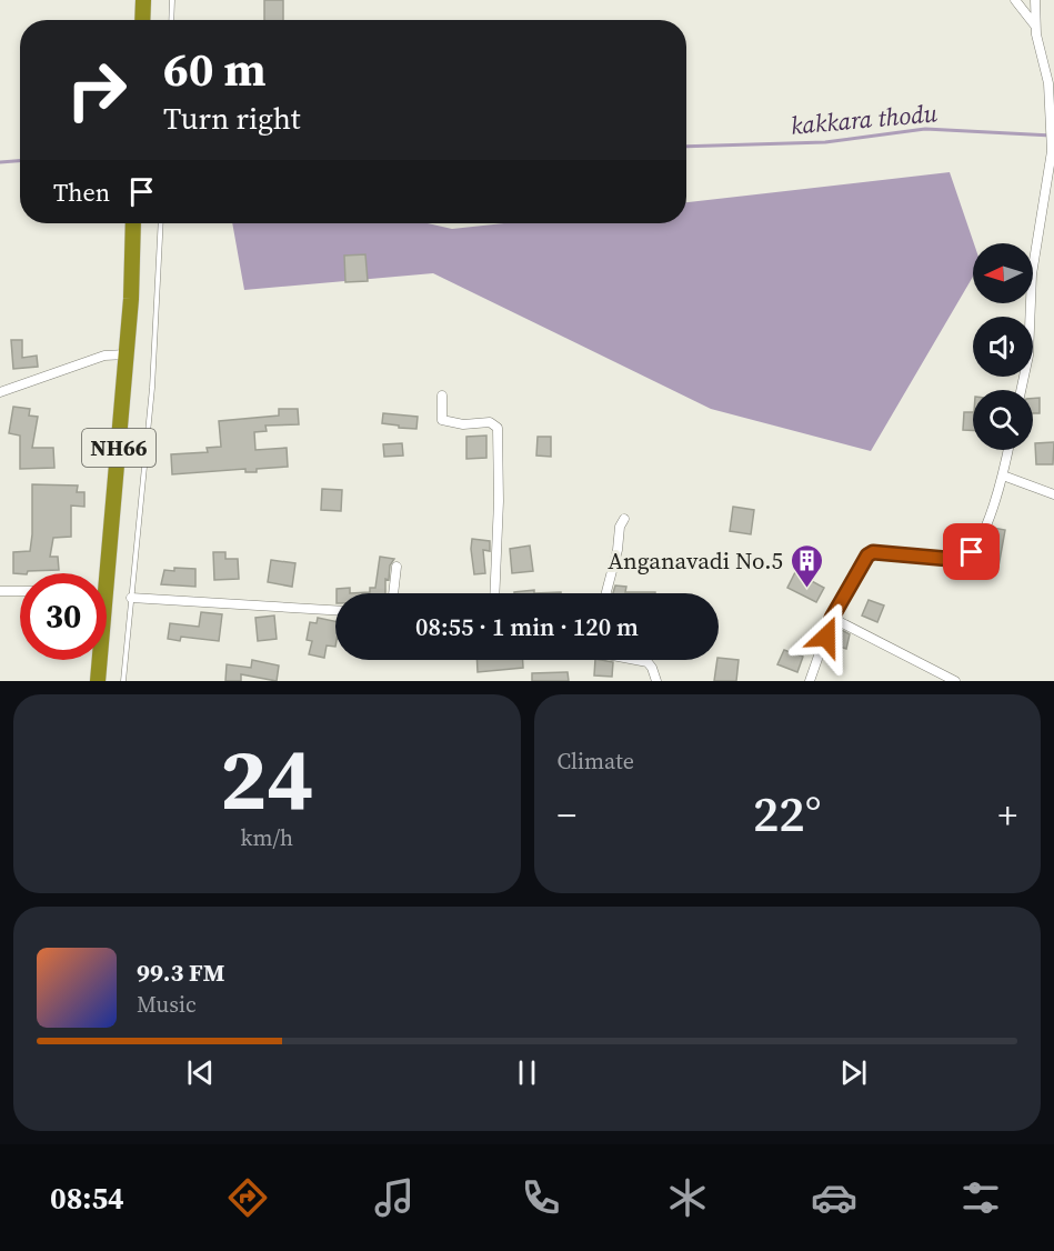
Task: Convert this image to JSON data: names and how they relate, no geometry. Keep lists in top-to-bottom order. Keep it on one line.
{"streets":{"highway":["NH66"]},"water":["kakkara thodu"],"places":{"building":["Anganavadi No.5"]},"north":"left","page":{"turn":["60 m","Turn right"],"then":"Then","limit":"30","trip":"08:55 · 1 min · 120 m","tile":[["24","km/h"],"Climate"],"heat":["−","22°","+"],"song":["99.3 FM","Music"],"tabs":"08:54"}}
